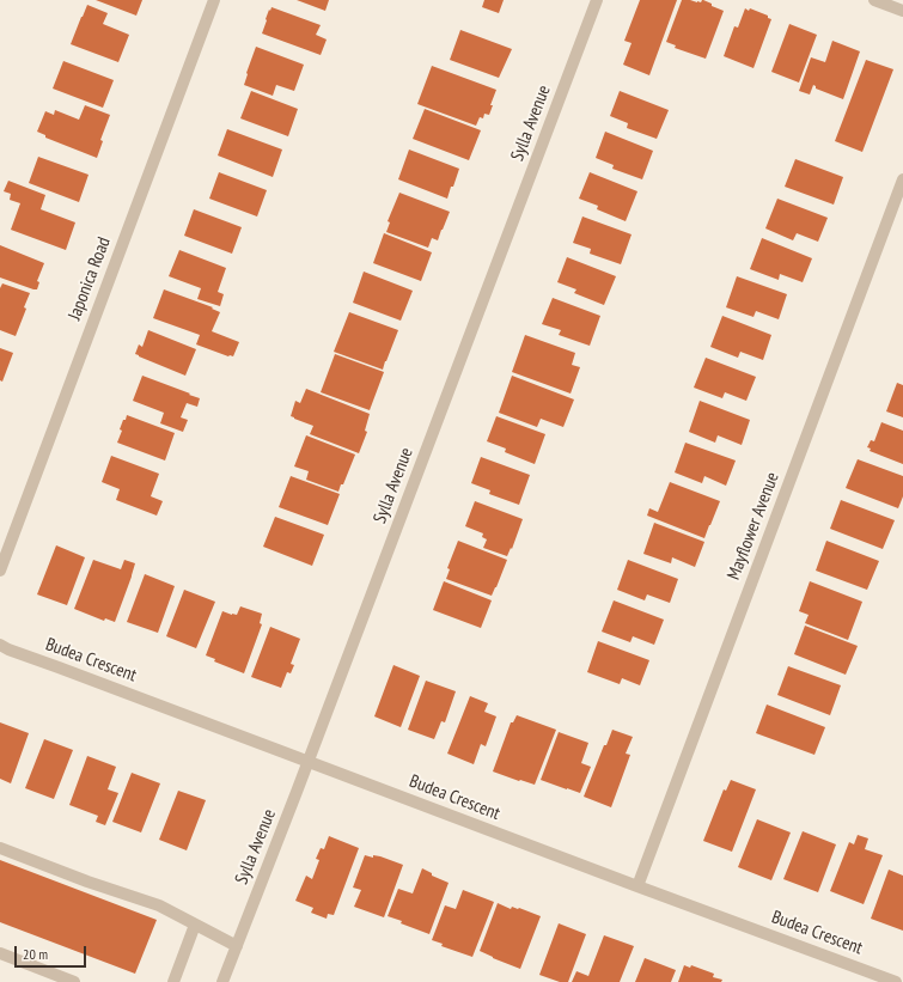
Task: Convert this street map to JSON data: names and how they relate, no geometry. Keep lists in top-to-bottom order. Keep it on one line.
{"streets":{"street":["Sylla Avenue","Japonica Road","Mayflower Avenue","Budea Crescent"]},"crossings":[["Sylla Avenue","Budea Crescent"],["Mayflower Avenue","Budea Crescent"]],"scale_bar":"20 m"}
